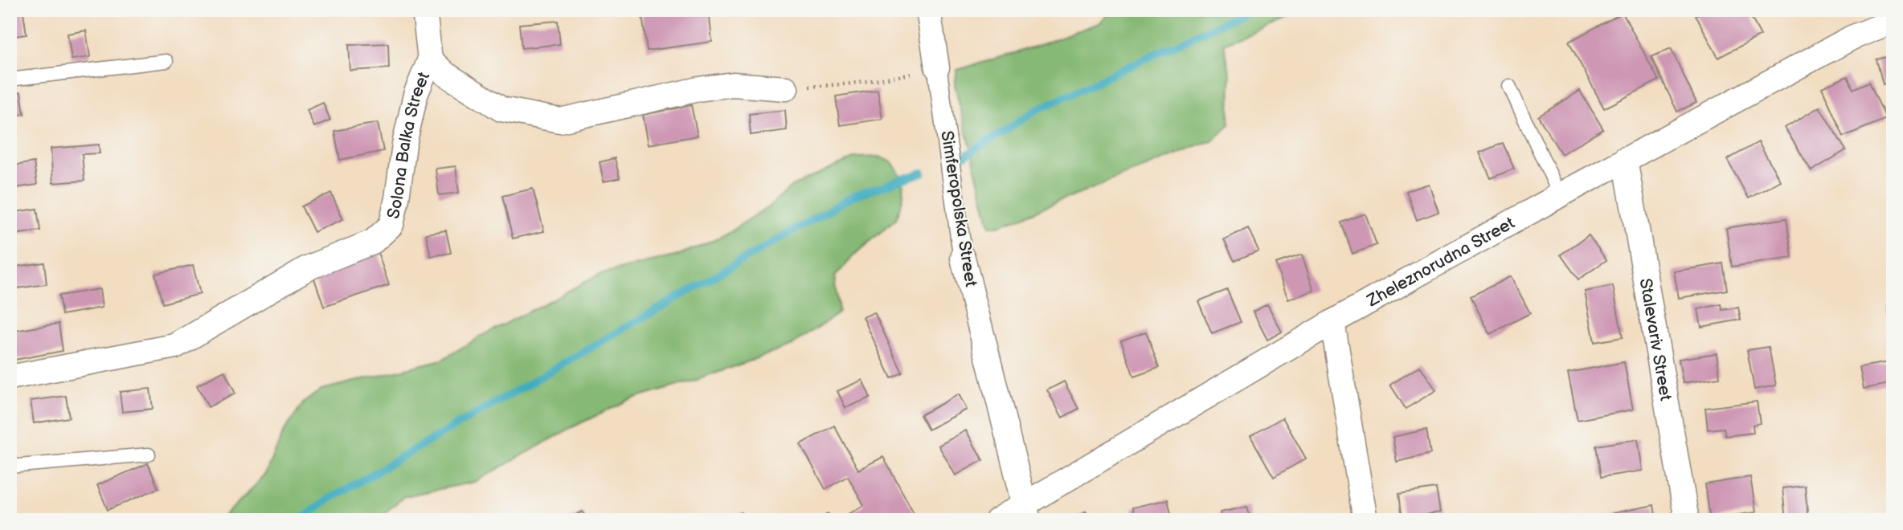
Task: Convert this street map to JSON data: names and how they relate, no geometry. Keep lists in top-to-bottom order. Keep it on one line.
{"streets":{"street":["Solona Balka Street","Simferopolska Street","Zheleznorudna Street","Stalevariv Street"]},"crossings":[["Simferopolska Street","Zheleznorudna Street"],["Zheleznorudna Street","Stalevariv Street"]]}
